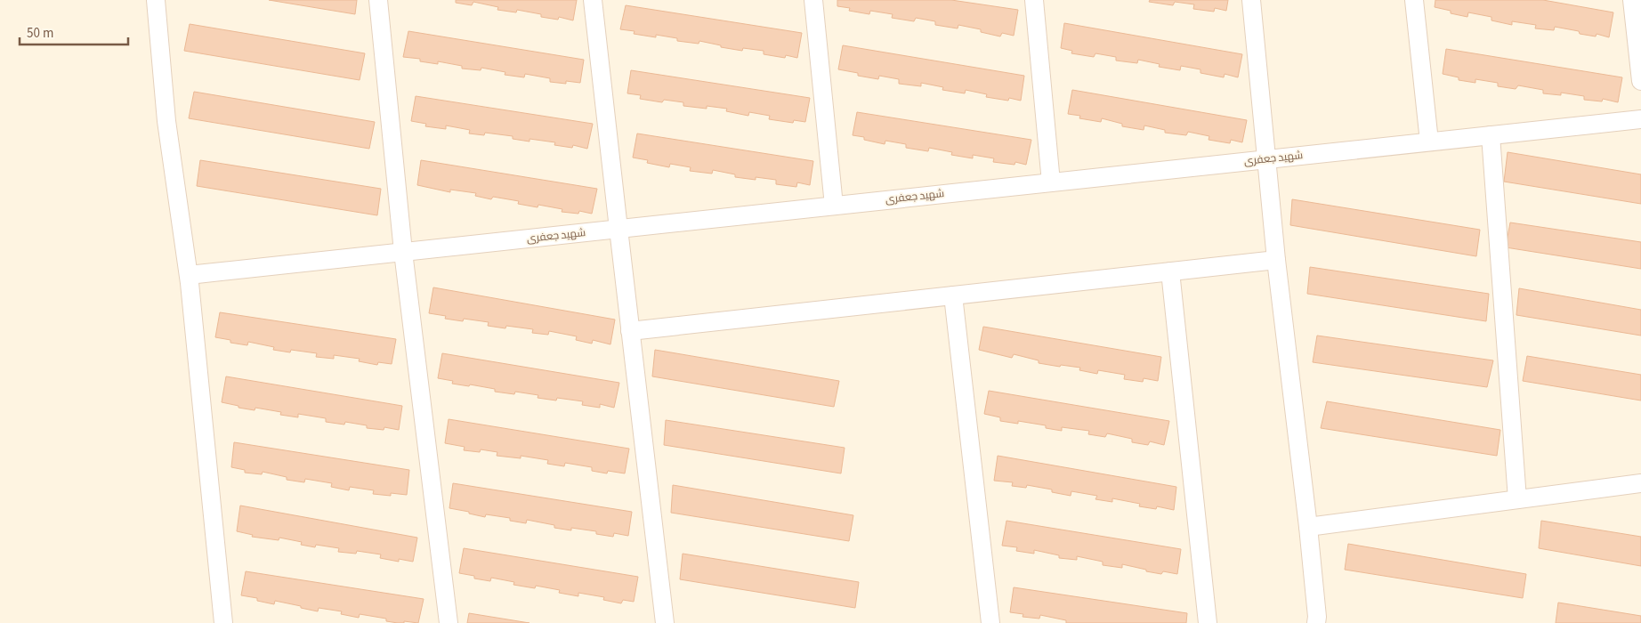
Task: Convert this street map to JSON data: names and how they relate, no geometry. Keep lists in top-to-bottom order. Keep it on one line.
{"streets":{"street":["شهید جعفری"]},"scale_bar":"50 m"}
